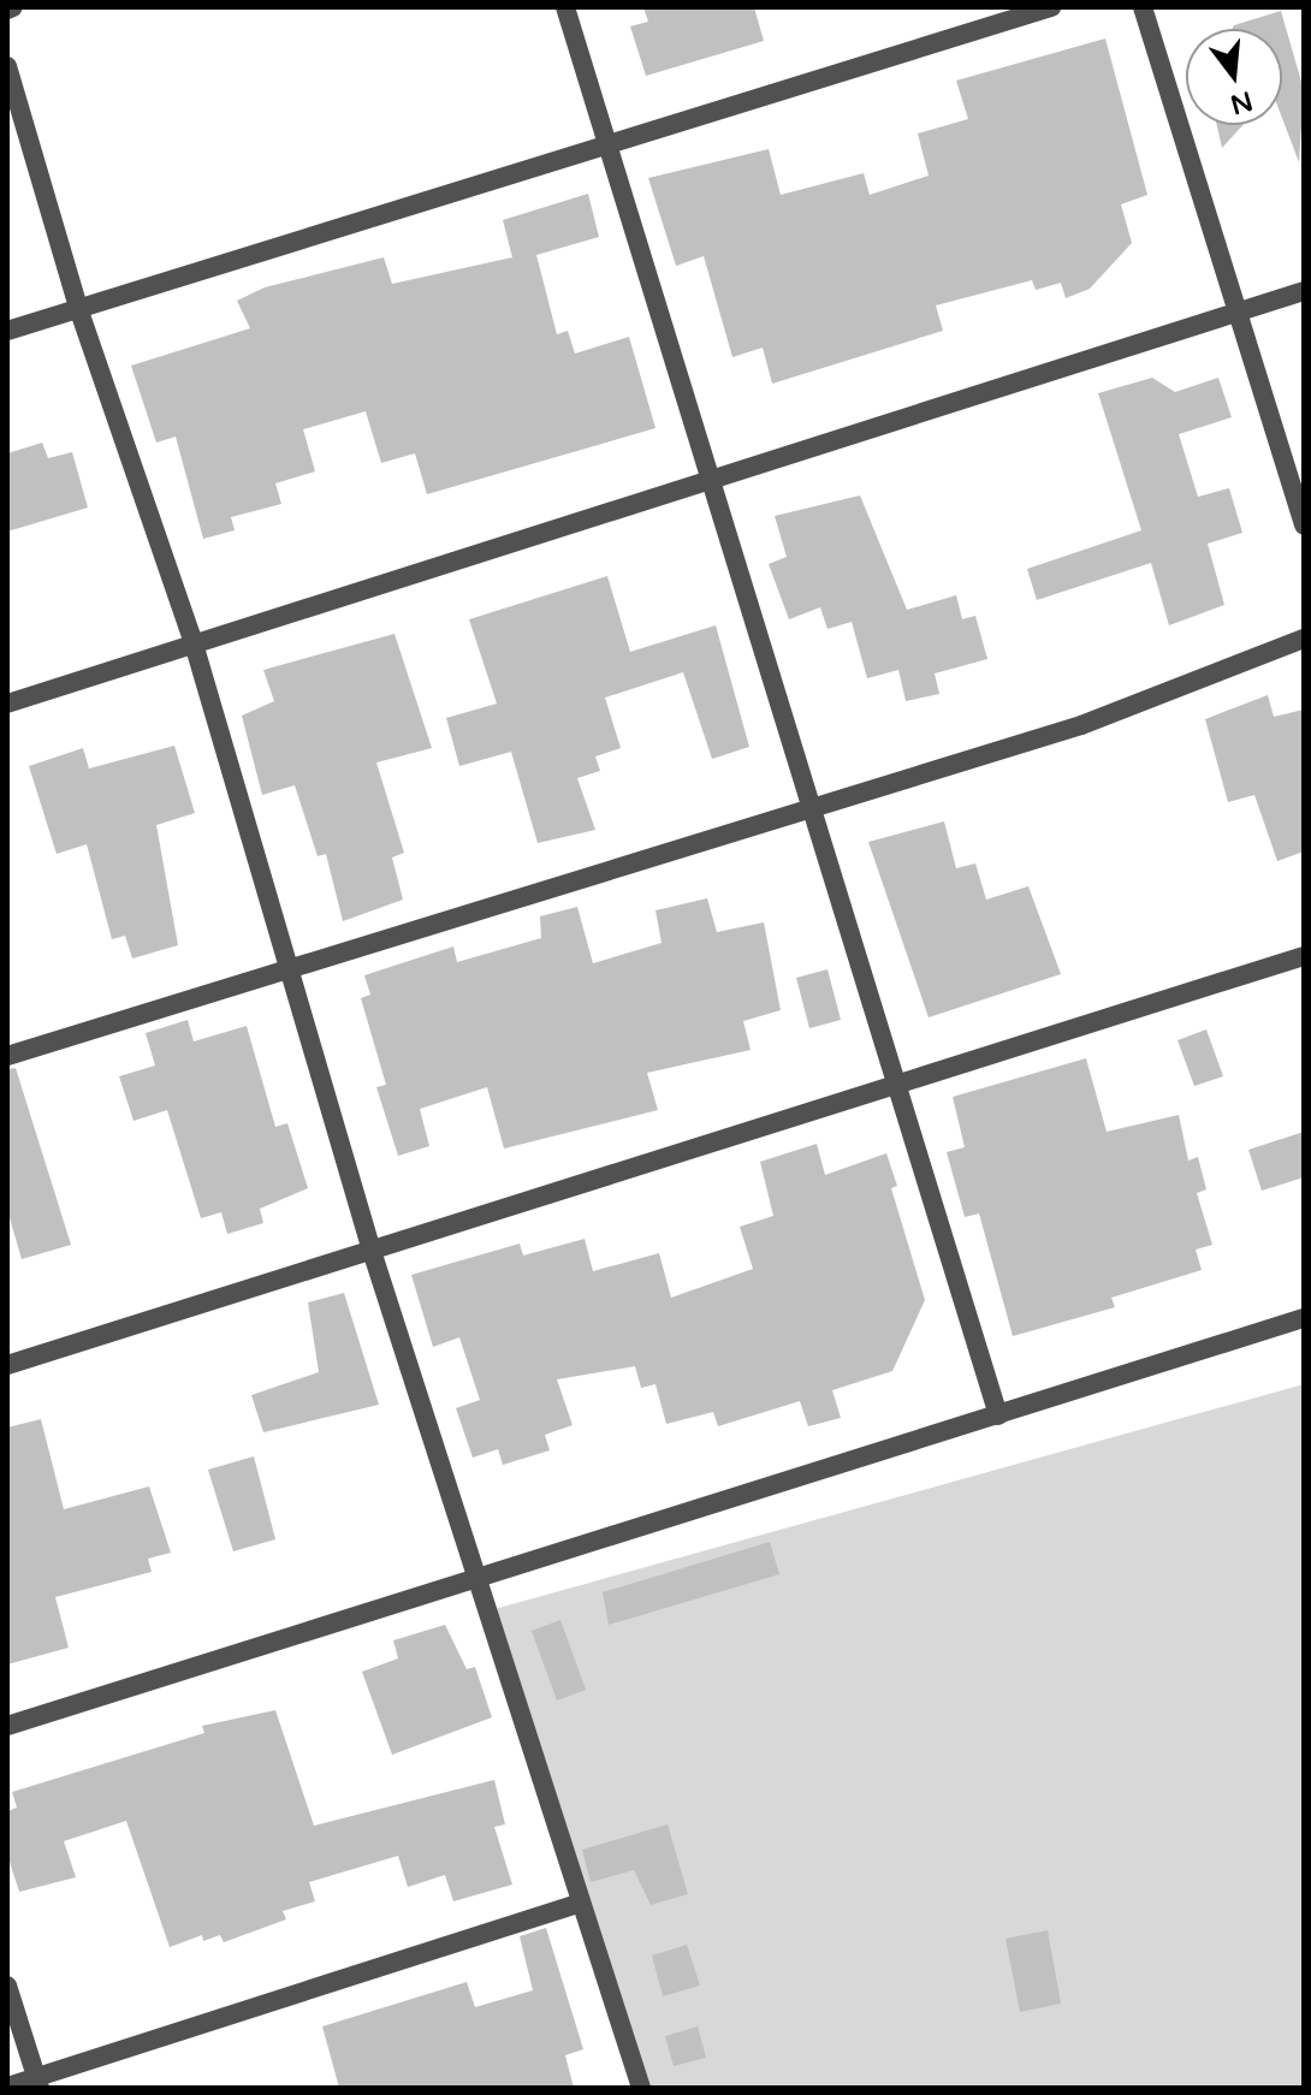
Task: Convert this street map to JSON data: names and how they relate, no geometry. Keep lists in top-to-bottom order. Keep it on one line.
{"north":"bottom"}
